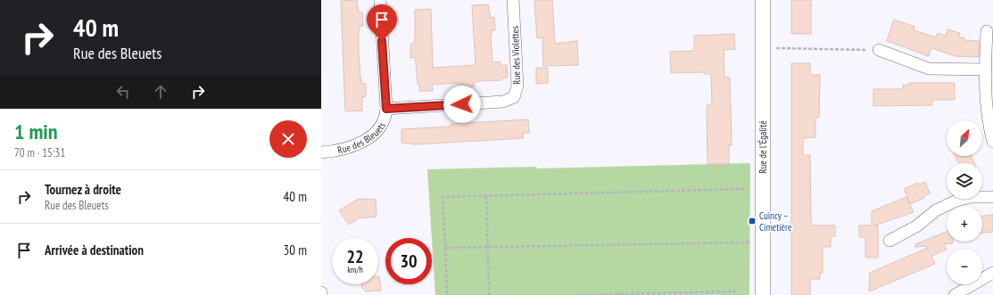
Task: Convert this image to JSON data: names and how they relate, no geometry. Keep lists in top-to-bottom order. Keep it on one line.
{"streets":{"street":["Rue des Violettes","Rue des Bleuets","Rue de l'Égalité"]},"crossings":[["Rue des Violettes","Rue des Bleuets"]],"places":{"transit":["Cuincy – Cimetière"]},"north":"top right","page":{"turn":["40 m","Rue des Bleuets"],"heading":["1 min","70 m · 15:31"],"map_buttons":["+","−"],"list":[{"name":"Tournez à droite","note":"Rue des Bleuets","value":"40 m"},{"name":"Arrivée à destination","value":"30 m"}],"speed":"22 km/h","limit":"30"}}
